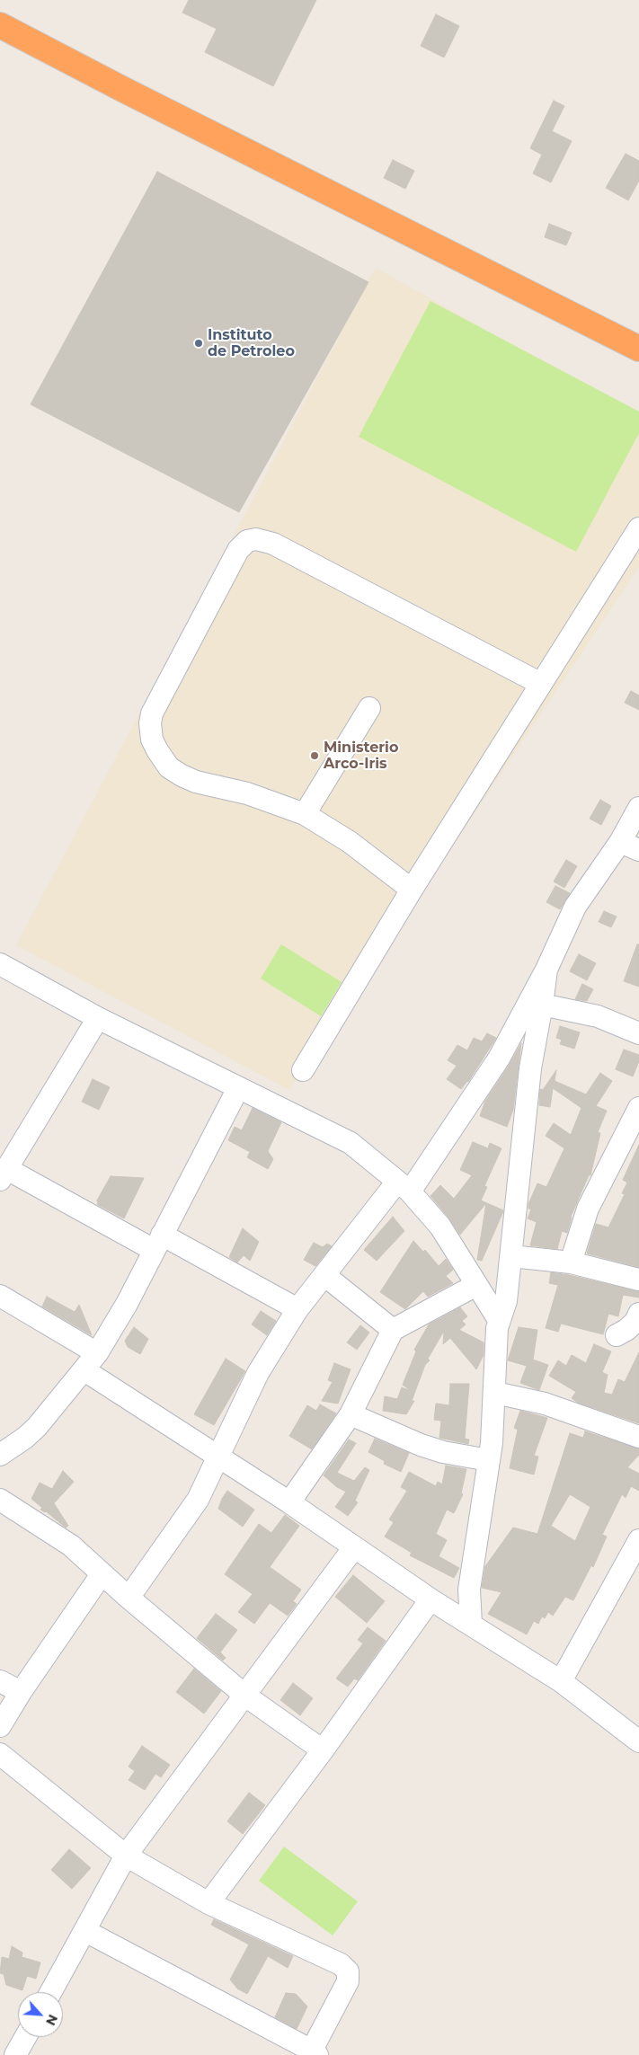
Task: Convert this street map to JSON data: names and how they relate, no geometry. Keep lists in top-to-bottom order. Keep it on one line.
{"places":["Instituto de Petroleo","Ministerio Arco-Iris"],"north":"bottom right"}
